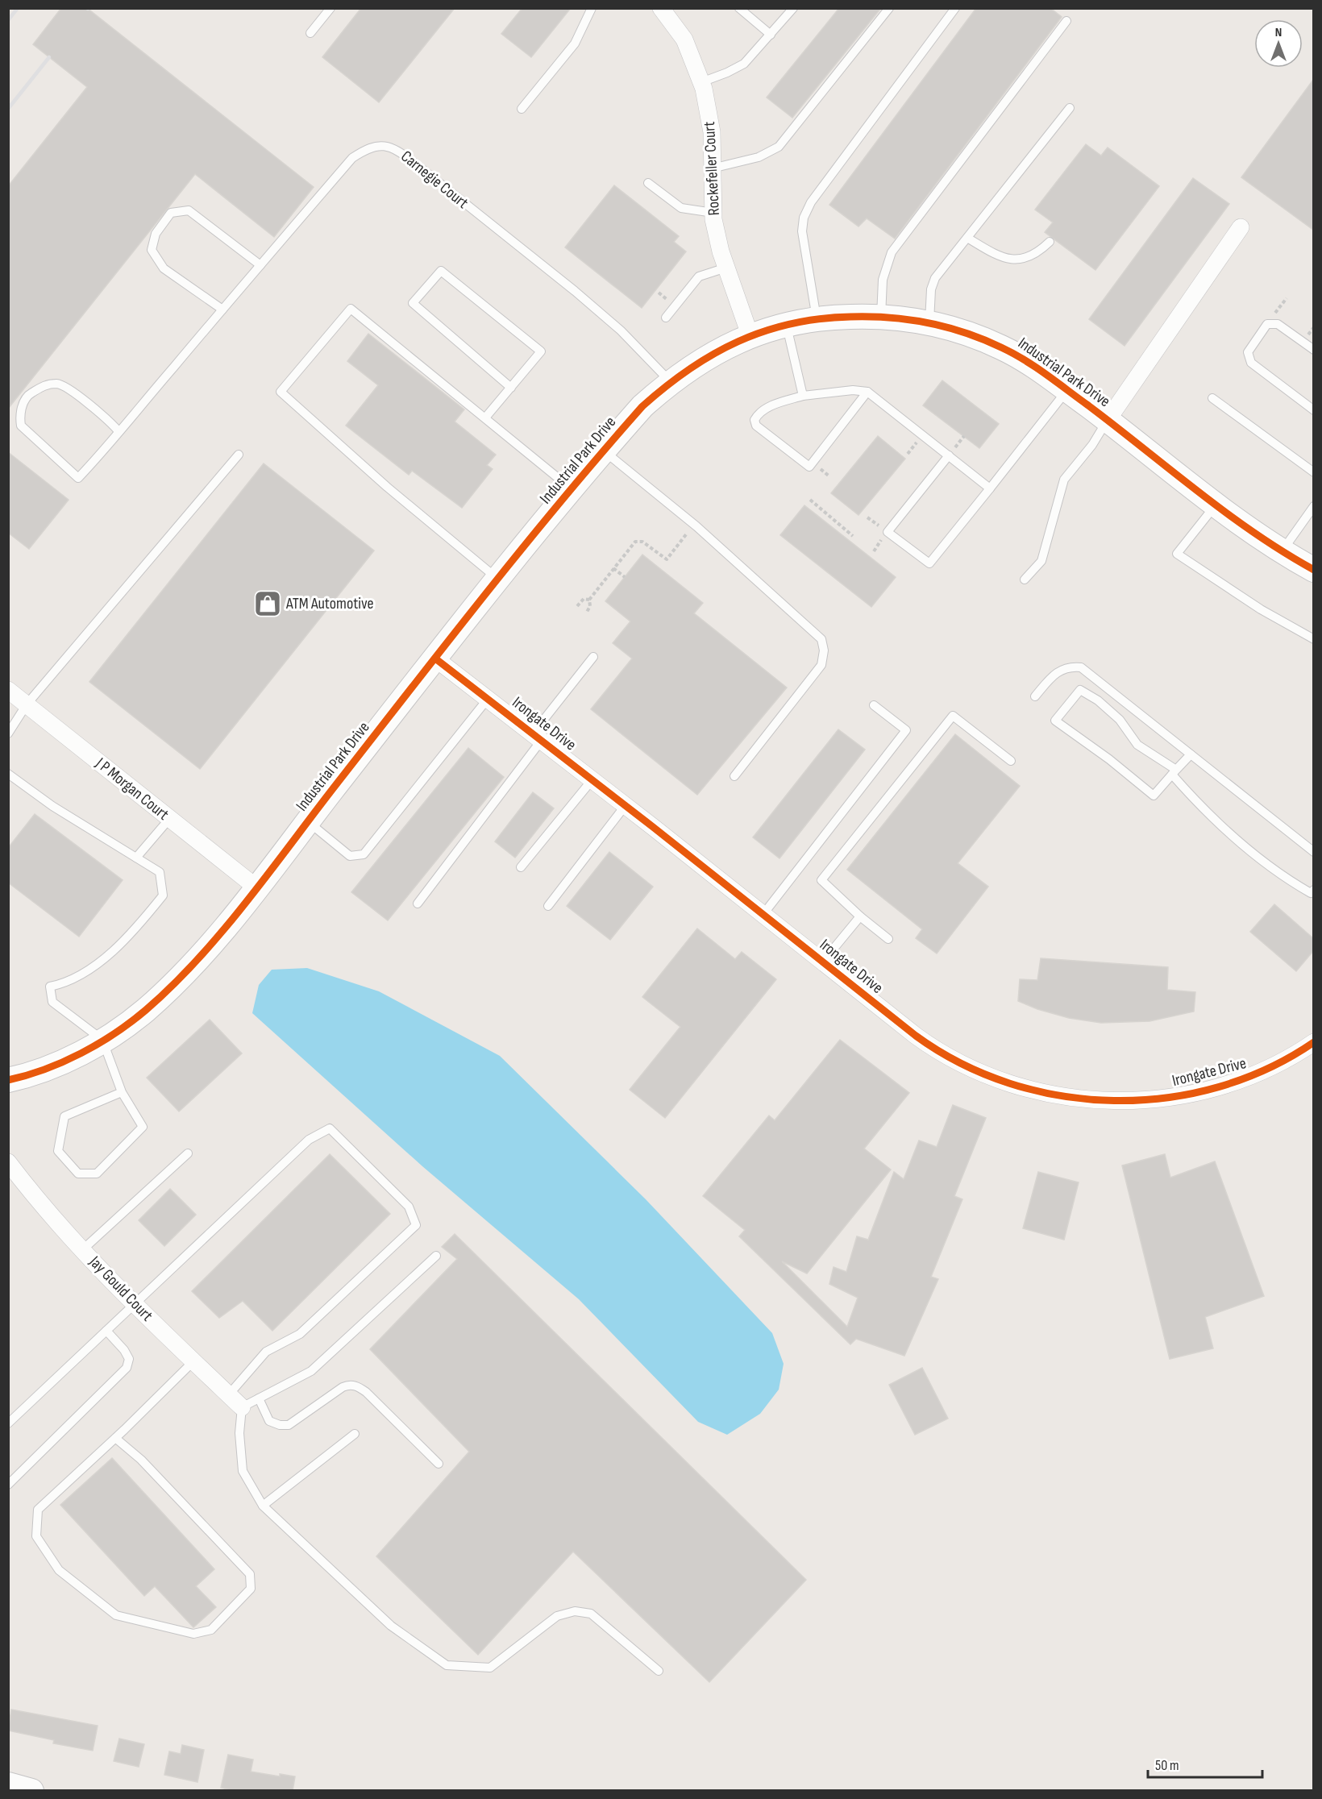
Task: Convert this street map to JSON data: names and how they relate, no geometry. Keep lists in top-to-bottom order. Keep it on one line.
{"streets":{"street":["Rockefeller Court","Industrial Park Drive","Irongate Drive","J P Morgan Court","Jay Gould Court"],"lane":["Carnegie Court"]},"crossings":[["Rockefeller Court","Industrial Park Drive"],["Carnegie Court","Industrial Park Drive"],["Industrial Park Drive","Irongate Drive"],["Industrial Park Drive","J P Morgan Court"]],"places":{"shop":["ATM Automotive"]},"scale_bar":"50 m","north":"top"}
